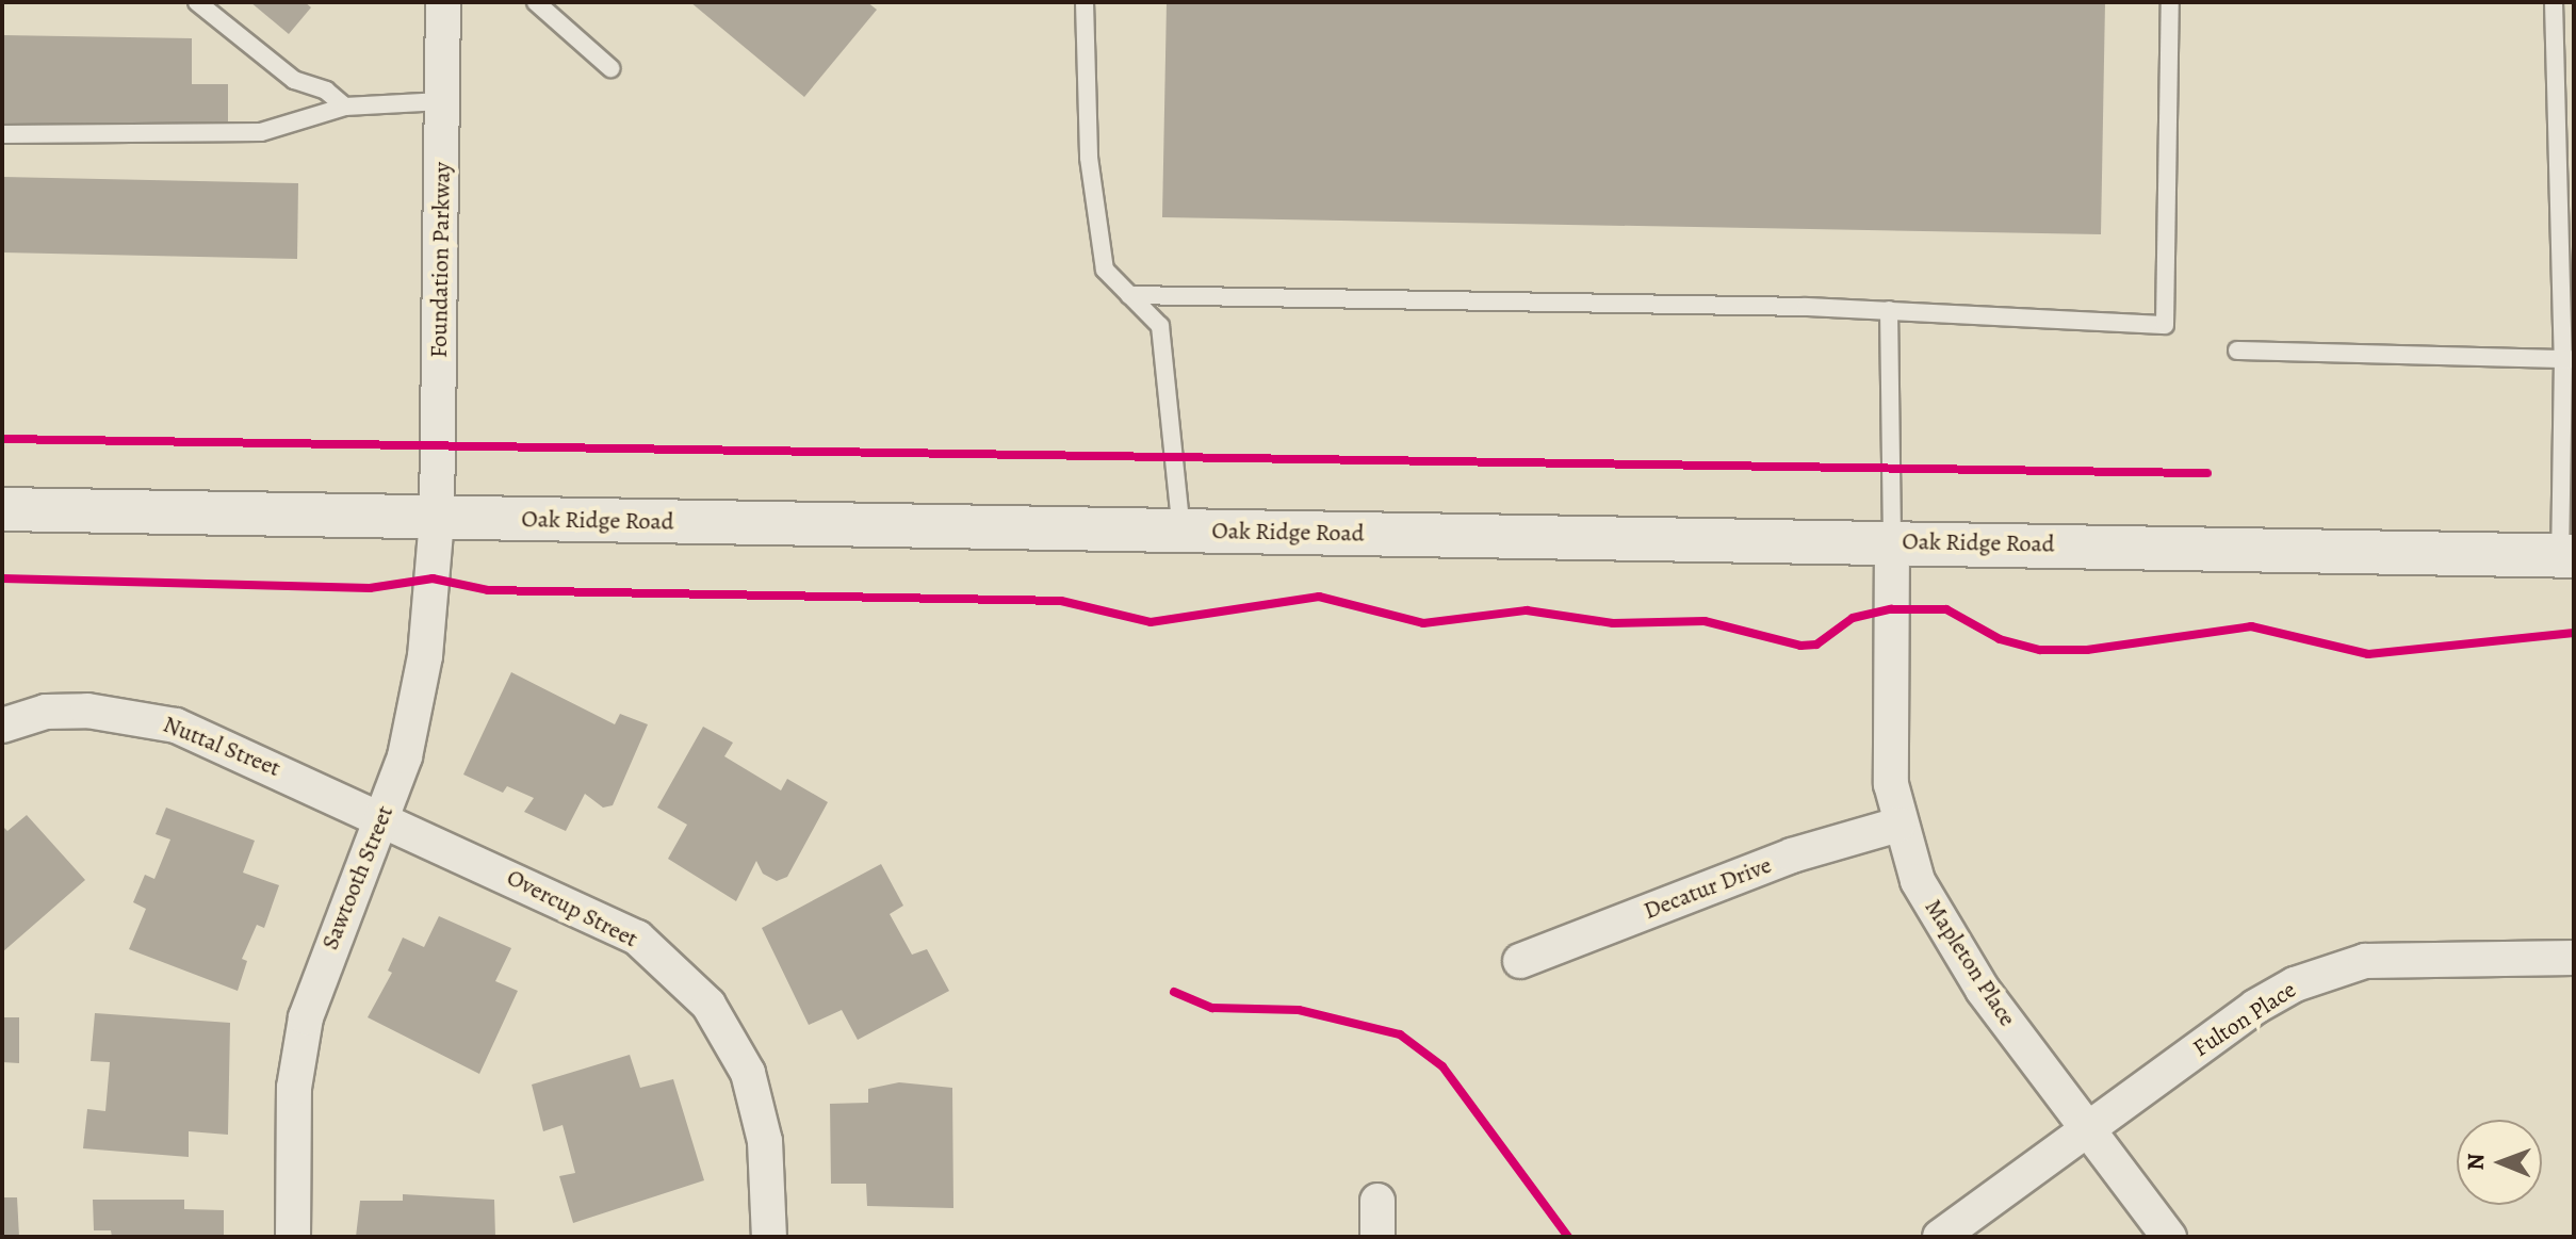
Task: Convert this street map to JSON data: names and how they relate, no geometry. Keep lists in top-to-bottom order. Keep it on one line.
{"streets":{"street":["Foundation Parkway","Oak Ridge Road","Nuttal Street","Sawtooth Street","Decatur Drive","Overcup Street","Mapleton Place","Fulton Place"]},"crossings":[["Foundation Parkway","Oak Ridge Road"],["Foundation Parkway","Sawtooth Street"],["Oak Ridge Road","Sawtooth Street"],["Oak Ridge Road","Mapleton Place"],["Nuttal Street","Sawtooth Street"],["Nuttal Street","Overcup Street"],["Sawtooth Street","Overcup Street"],["Decatur Drive","Mapleton Place"],["Mapleton Place","Fulton Place"]],"north":"left"}
